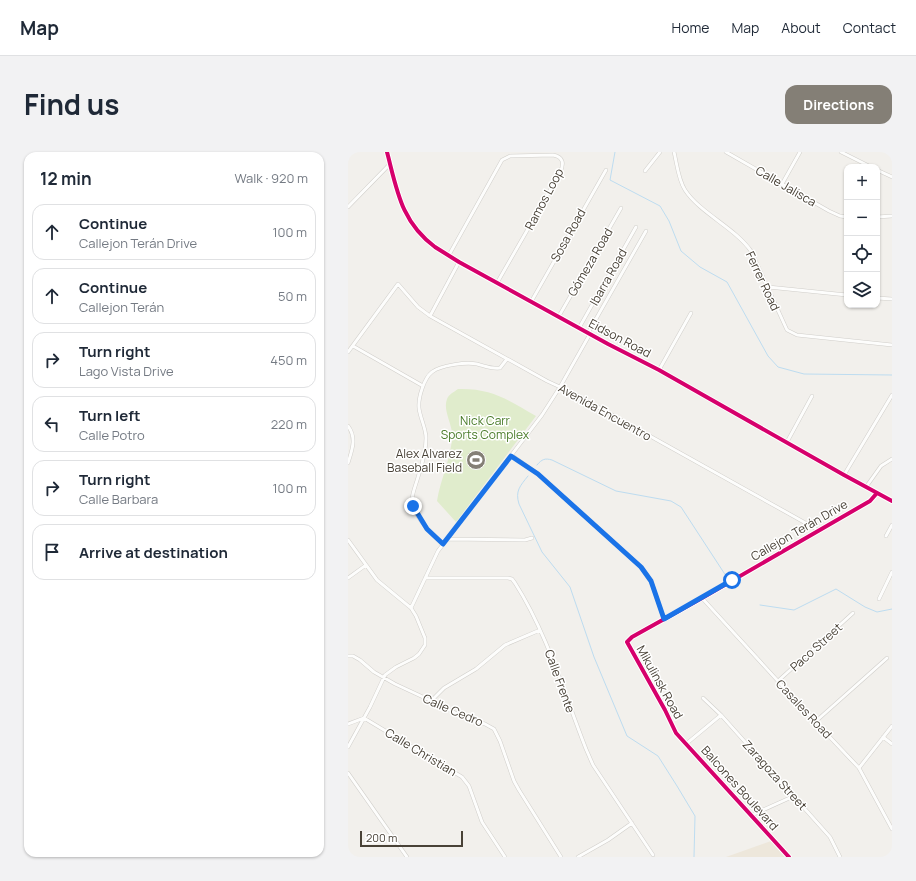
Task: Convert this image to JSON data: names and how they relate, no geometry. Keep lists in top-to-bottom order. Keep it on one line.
{"streets":{"street":["Calle Jalisca","Ramos Loop","Sosa Road","Gómeza Road","Ibarra Road","Ferrer Road","Eidson Road","Avenida Encuentro","Callejon Terán Drive","Paco Street","Calle Frente","Mikulinsk Road","Casales Road","Calle Cedro","Calle Christian","Zaragoza Street","Balcones Boulevard"]},"crossings":[["Ramos Loop","Eidson Road"],["Sosa Road","Eidson Road"],["Gómeza Road","Eidson Road"],["Ibarra Road","Eidson Road"],["Eidson Road","Callejon Terán Drive"],["Avenida Encuentro","Callejon Terán Drive"],["Callejon Terán Drive","Mikulinsk Road"],["Callejon Terán Drive","Casales Road"],["Paco Street","Casales Road"],["Mikulinsk Road","Balcones Boulevard"]],"parks":["Nick Carr Sports Complex"],"places":{"sports":["Alex Alvarez Baseball Field"]},"scale_bar":"200 m","page":{"header":"Map","nav":["Home","Map","About","Contact"],"title":"Find us","buttons":"Directions","heading":["12 min","Walk · 920 m"],"map_buttons":["+","−"],"list":[["Continue","Callejon Terán Drive","100 m"],["Continue","Callejon Terán","50 m"],["Turn right","Lago Vista Drive","450 m"],["Turn left","Calle Potro","220 m"],["Turn right","Calle Barbara","100 m"],"Arrive at destination"],"scale":"200 m"}}
